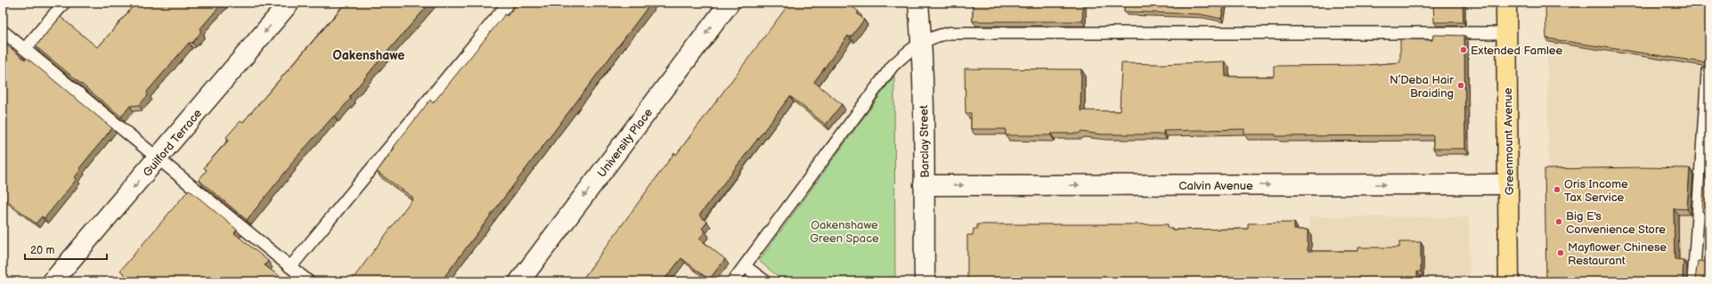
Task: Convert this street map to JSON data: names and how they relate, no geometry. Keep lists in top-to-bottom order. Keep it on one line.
{"streets":{"main road":["Greenmount Avenue"],"street":["Barclay Street","Guilford Terrace","University Place","Calvin Avenue"]},"crossings":[["Barclay Street","Calvin Avenue"],["Greenmount Avenue","Calvin Avenue"]],"one_way":["Guilford Terrace","University Place","Calvin Avenue"],"districts":["Oakenshawe"],"parks":["Oakenshawe Green Space"],"places":["Extended Famlee","N’Deba Hair Braiding","Oris Income Tax Service","Big E's Convenience Store","Mayflower Chinese Restaurant"],"scale_bar":"20 m"}
